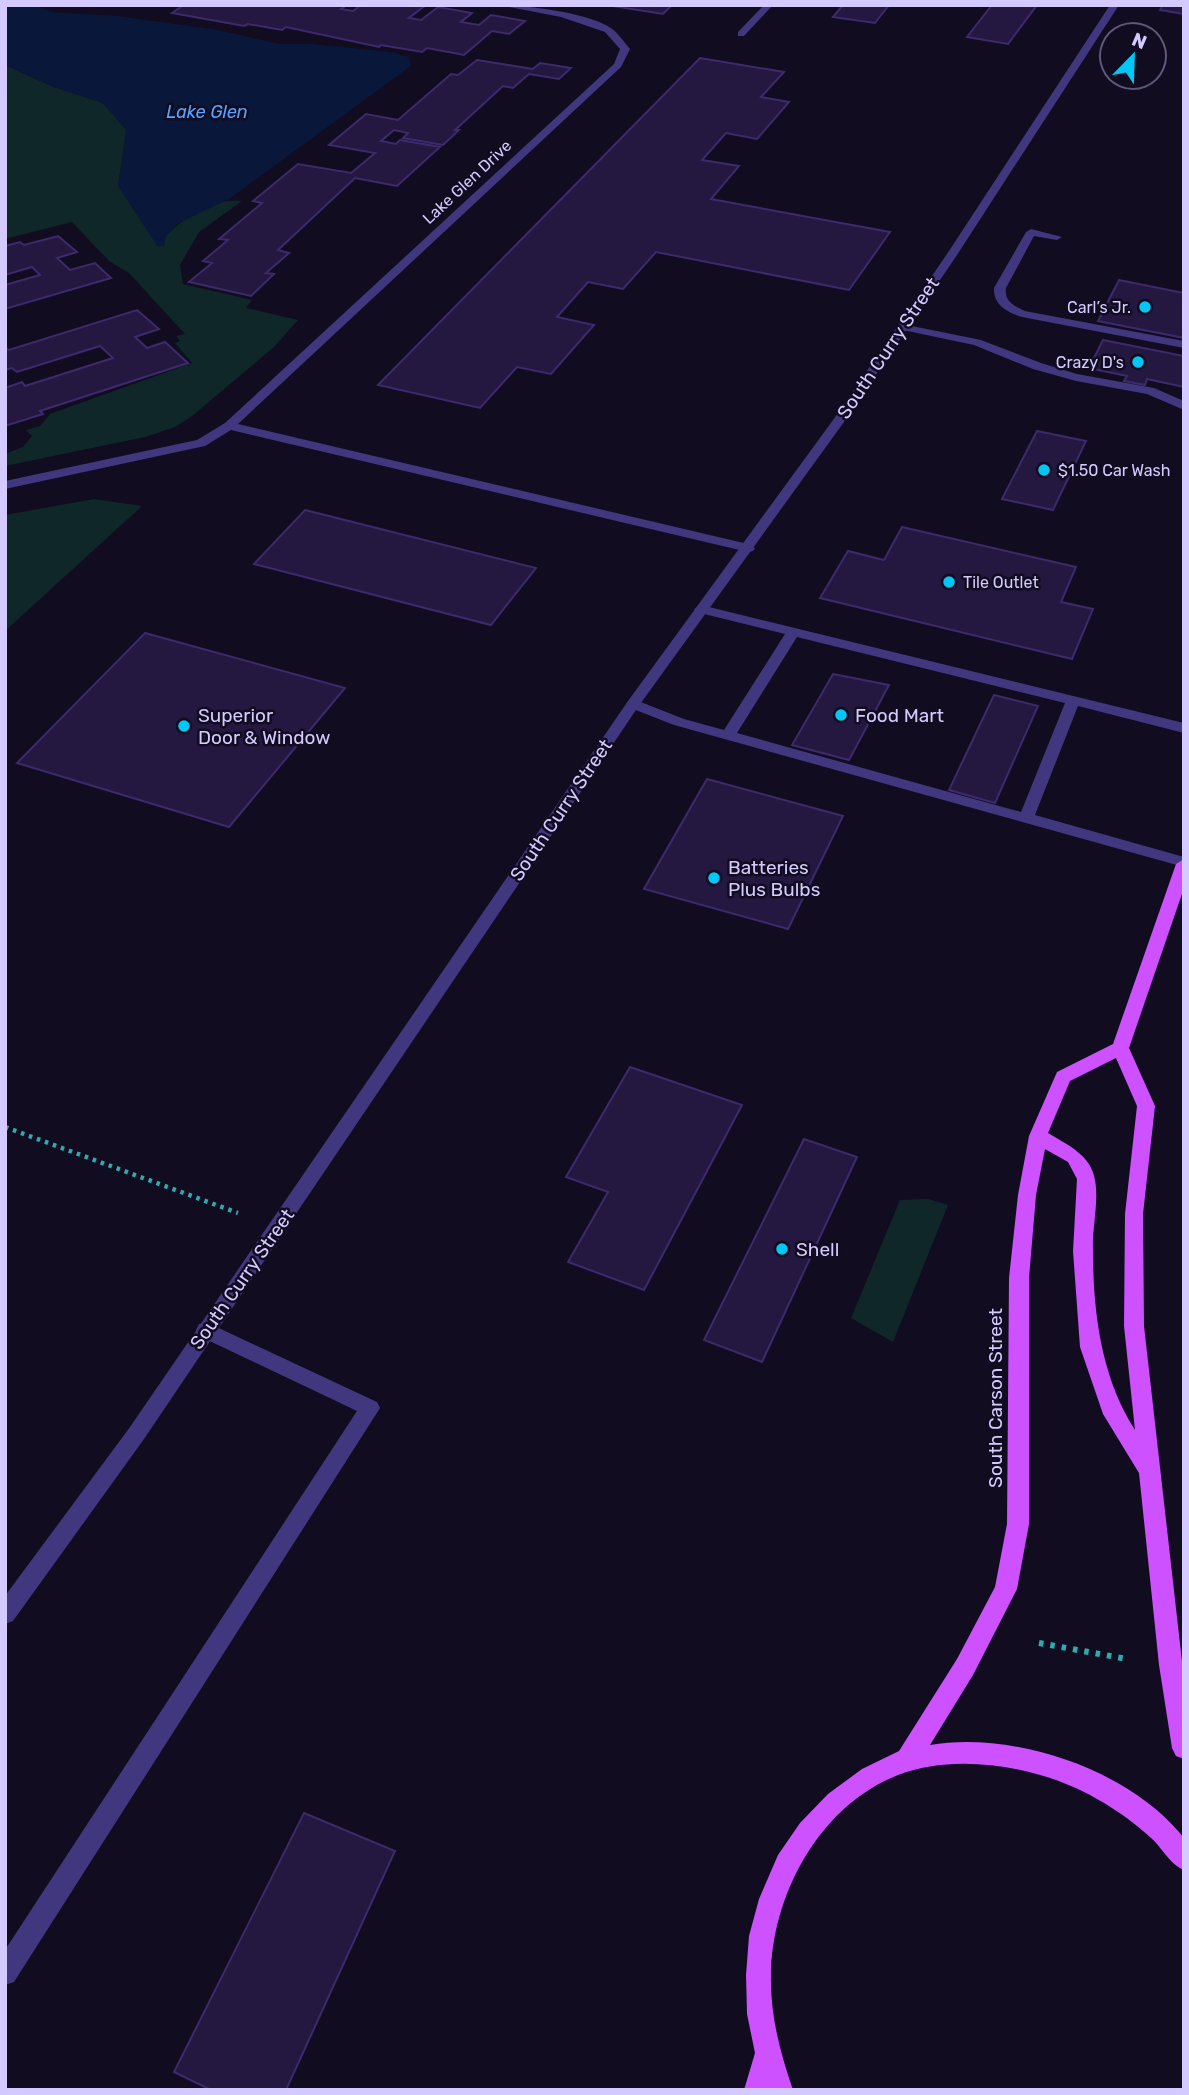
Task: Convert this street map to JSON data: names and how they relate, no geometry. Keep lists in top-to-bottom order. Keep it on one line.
{"streets":{"main road":["South Carson Street"],"street":["Lake Glen Drive","South Curry Street"]},"water":["Lake Glen"],"places":["Carl’s Jr.","Crazy D's","$1.50 Car Wash","Tile Outlet","Food Mart","Superior Door & Window","Batteries Plus Bulbs","Shell"],"north":"top right"}
